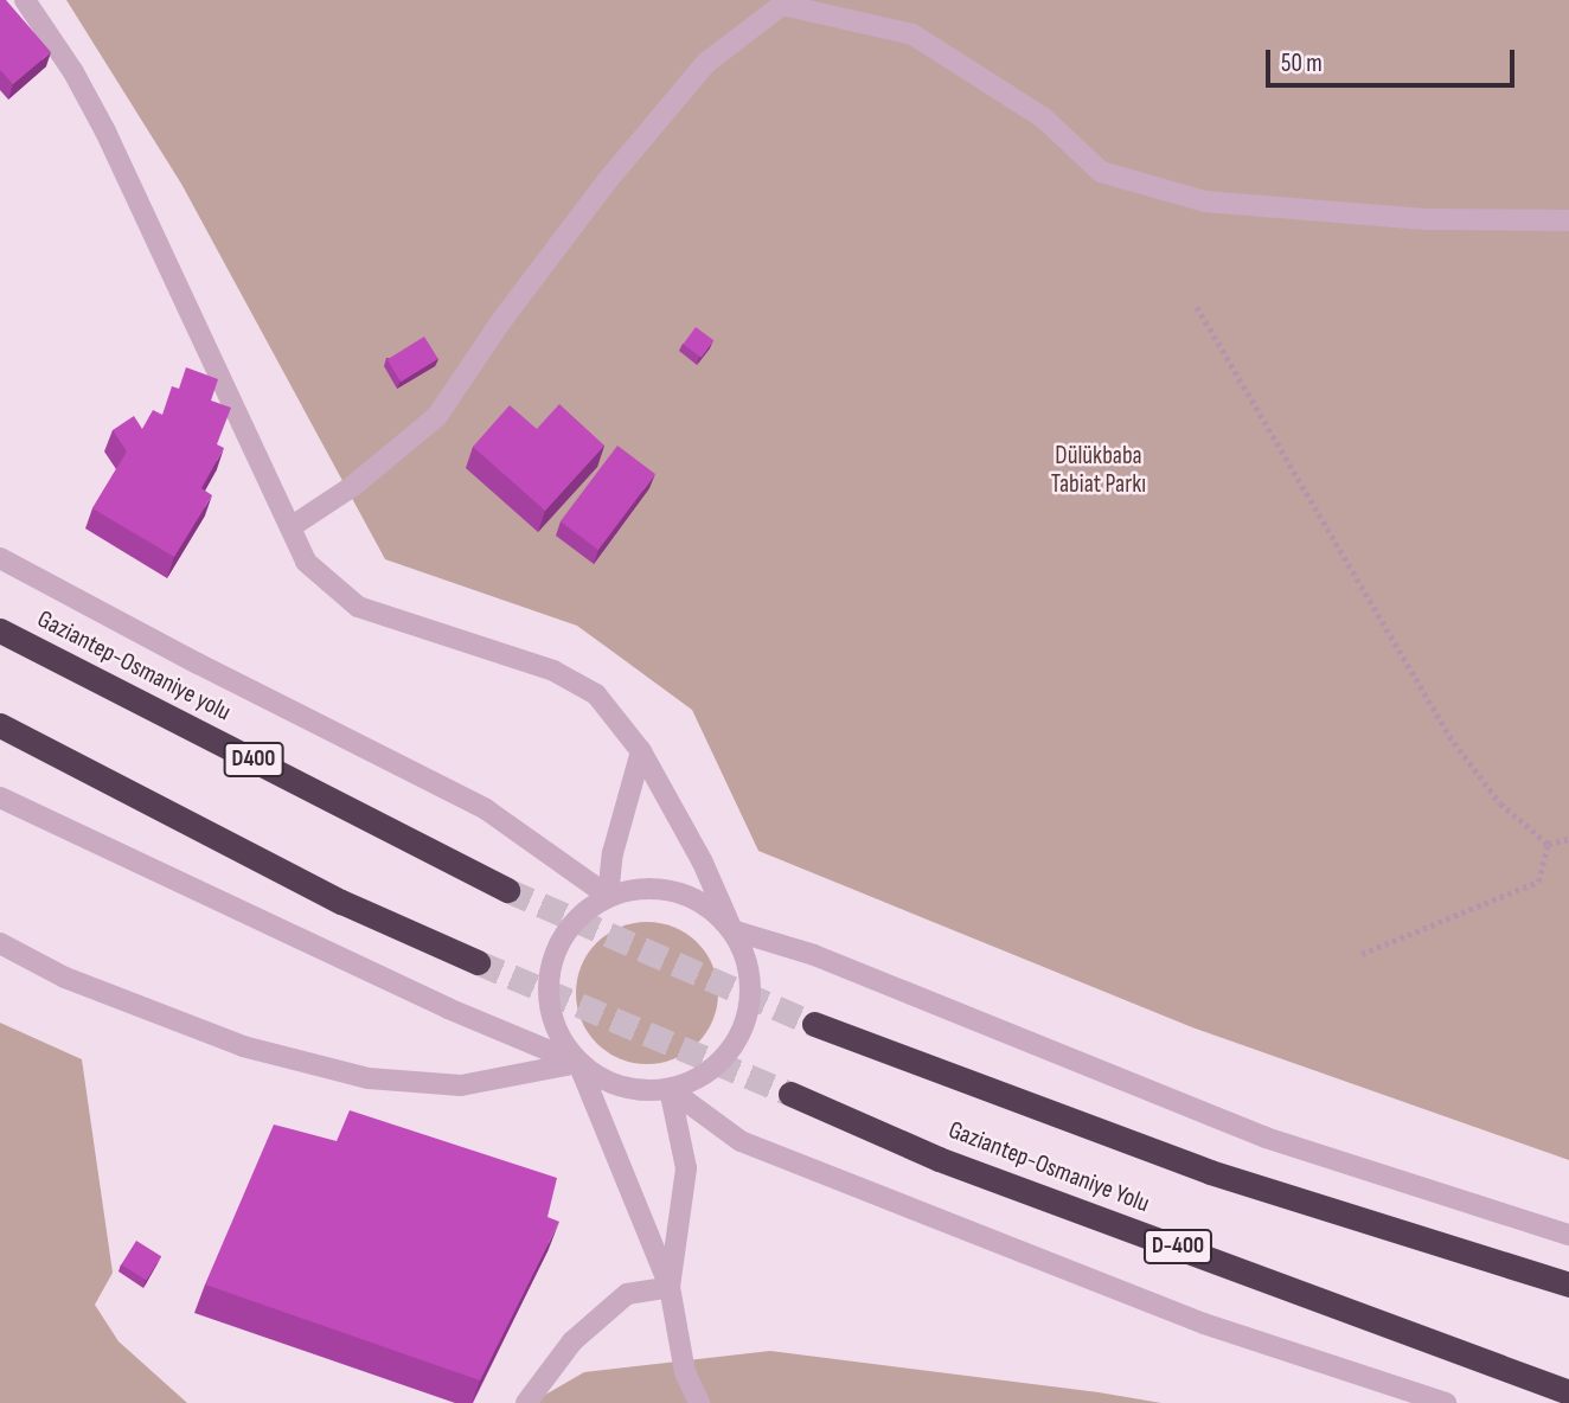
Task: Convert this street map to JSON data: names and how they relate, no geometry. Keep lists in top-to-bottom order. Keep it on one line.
{"streets":{"highway":["Gaziantep-Osmaniye yolu","D400","Gaziantep-Osmaniye Yolu","D-400"]},"parks":["Dülükbaba Tabiat Parkı"],"scale_bar":"50 m"}
